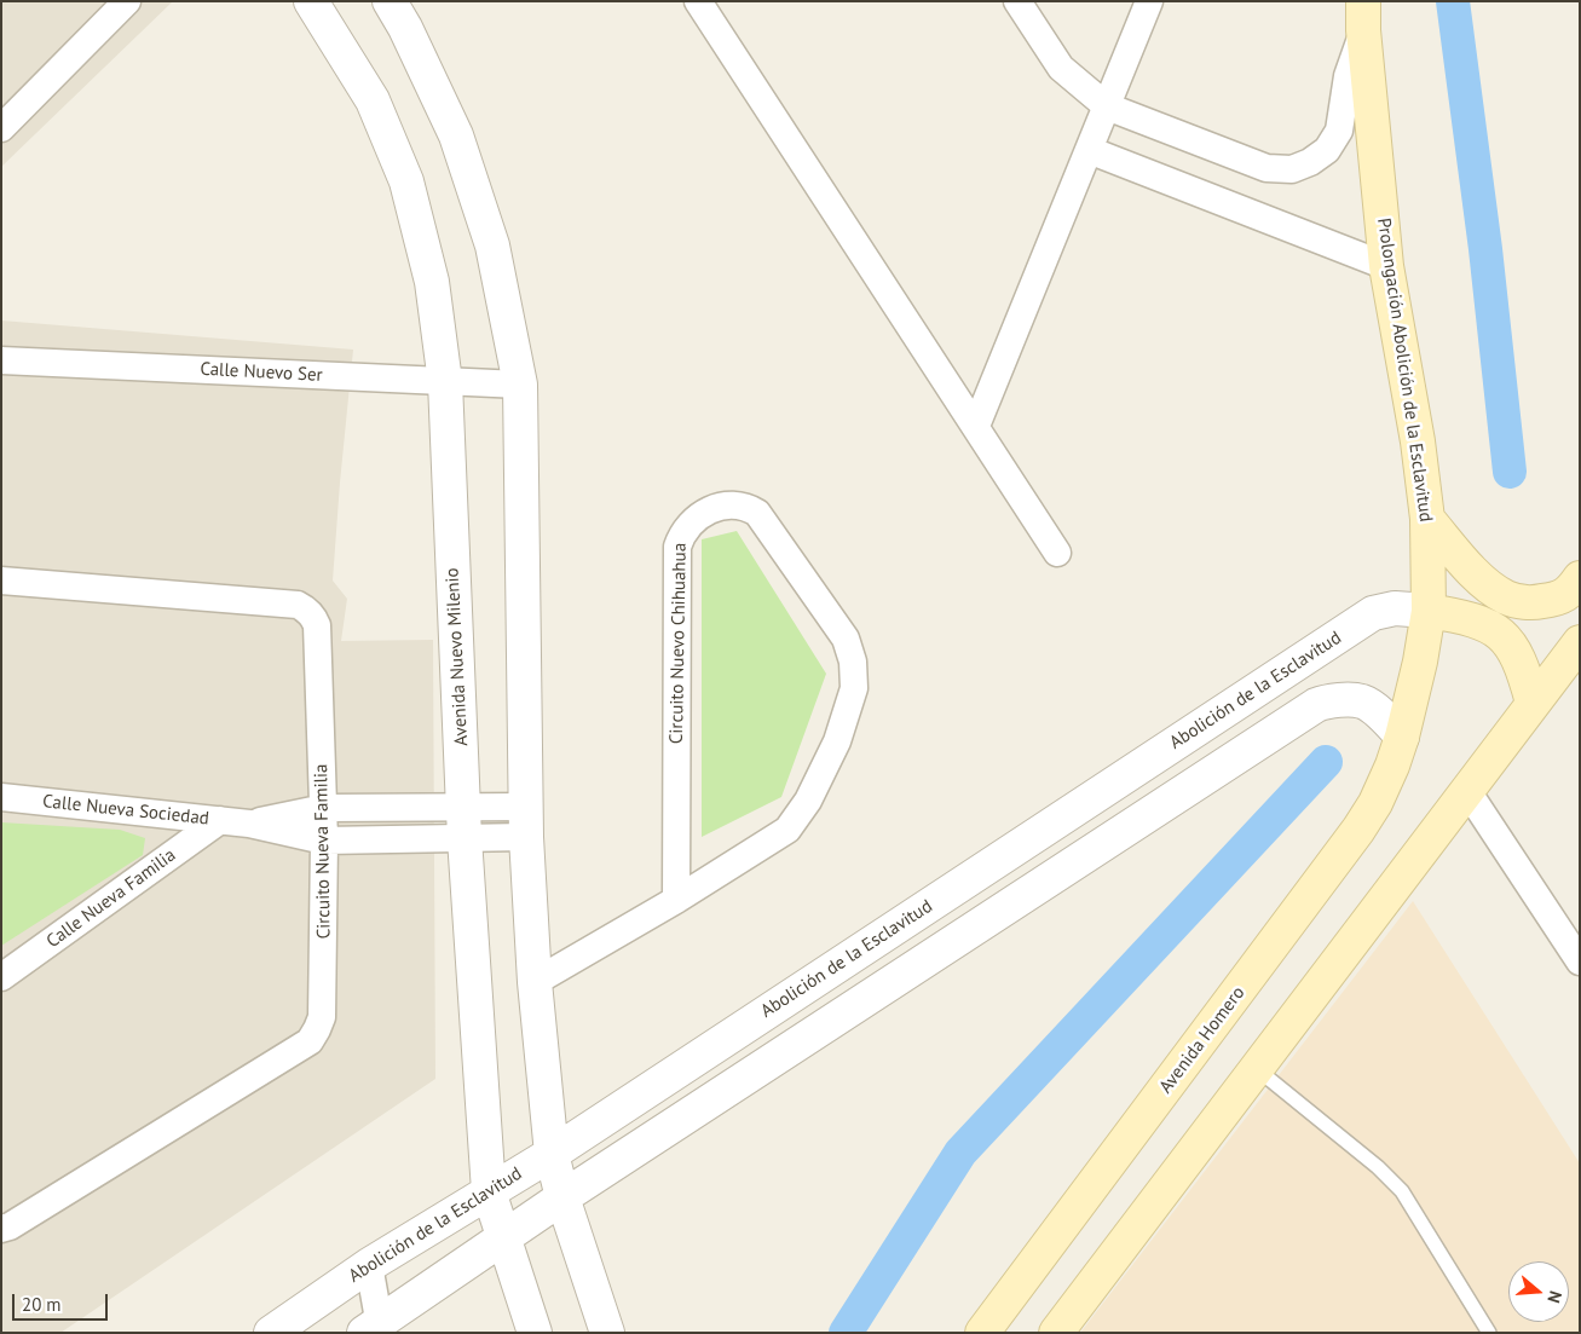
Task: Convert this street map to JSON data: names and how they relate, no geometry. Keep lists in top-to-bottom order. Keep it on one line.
{"streets":{"main road":["Prolongación Abolición de la Esclavitud","Avenida Homero"],"street":["Calle Nuevo Ser","Circuito Nuevo Chihuahua","Avenida Nuevo Milenio","Abolición de la Esclavitud","Calle Nueva Sociedad","Circuito Nueva Familia","Calle Nueva Familia"]},"crossings":[["Prolongación Abolición de la Esclavitud","Abolición de la Esclavitud"],["Prolongación Abolición de la Esclavitud","Avenida Homero"],["Calle Nuevo Ser","Avenida Nuevo Milenio"],["Avenida Nuevo Milenio","Abolición de la Esclavitud"],["Avenida Nuevo Milenio","Calle Nueva Sociedad"],["Calle Nueva Sociedad","Circuito Nueva Familia"],["Calle Nueva Sociedad","Calle Nueva Familia"]],"scale_bar":"20 m","north":"right"}
